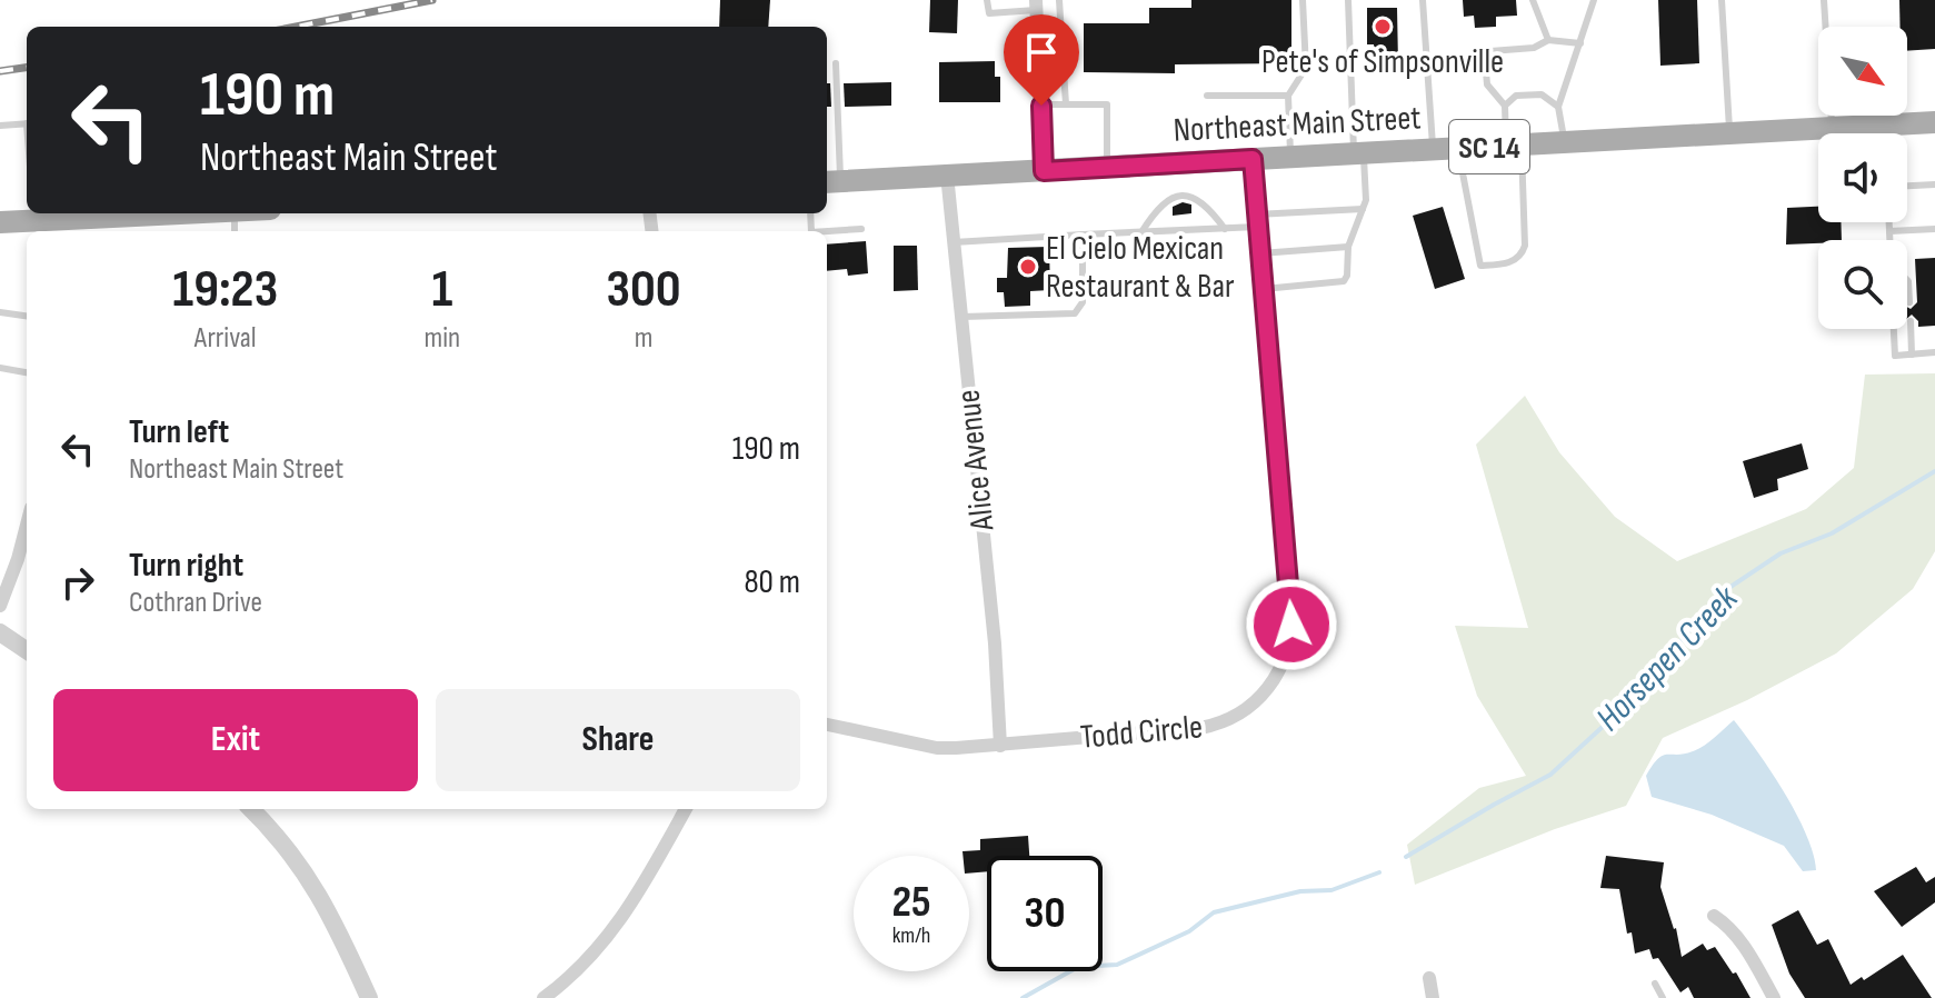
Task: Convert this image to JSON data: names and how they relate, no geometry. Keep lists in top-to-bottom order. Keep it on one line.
{"streets":{"main road":["Northeast Main Street","SC 14"],"street":["Alice Avenue","Todd Circle"]},"crossings":[["Northeast Main Street","Alice Avenue"],["Northeast Main Street","Todd Circle"],["Alice Avenue","Todd Circle"]],"water":["Horsepen Creek"],"places":["Pete's of Simpsonville","El Cielo Mexican Restaurant & Bar"],"north":"bottom right","page":{"turn":["190 m","Northeast Main Street"],"eta":["19:23","Arrival","1","min","300","m"],"list":[{"name":"Turn left","note":"Northeast Main Street","value":"190 m"},{"name":"Turn right","note":"Cothran Drive","value":"80 m"}],"buttons":["Exit","Share"],"speed":"25 km/h","limit":"30"}}
